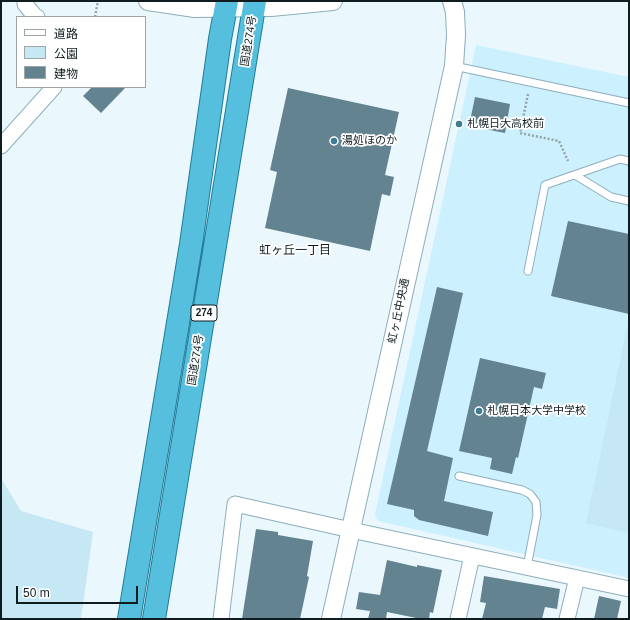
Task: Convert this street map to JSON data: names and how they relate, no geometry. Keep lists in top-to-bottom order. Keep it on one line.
{"streets":{"highway":["国道274号","274"],"street":["虹ヶ丘中央通"]},"districts":["虹ヶ丘一丁目"],"places":["札幌日大高校前","湯処ほのか","札幌日本大学中学校"],"legend":["道路","公園","建物"],"scale_bar":"50 m"}
